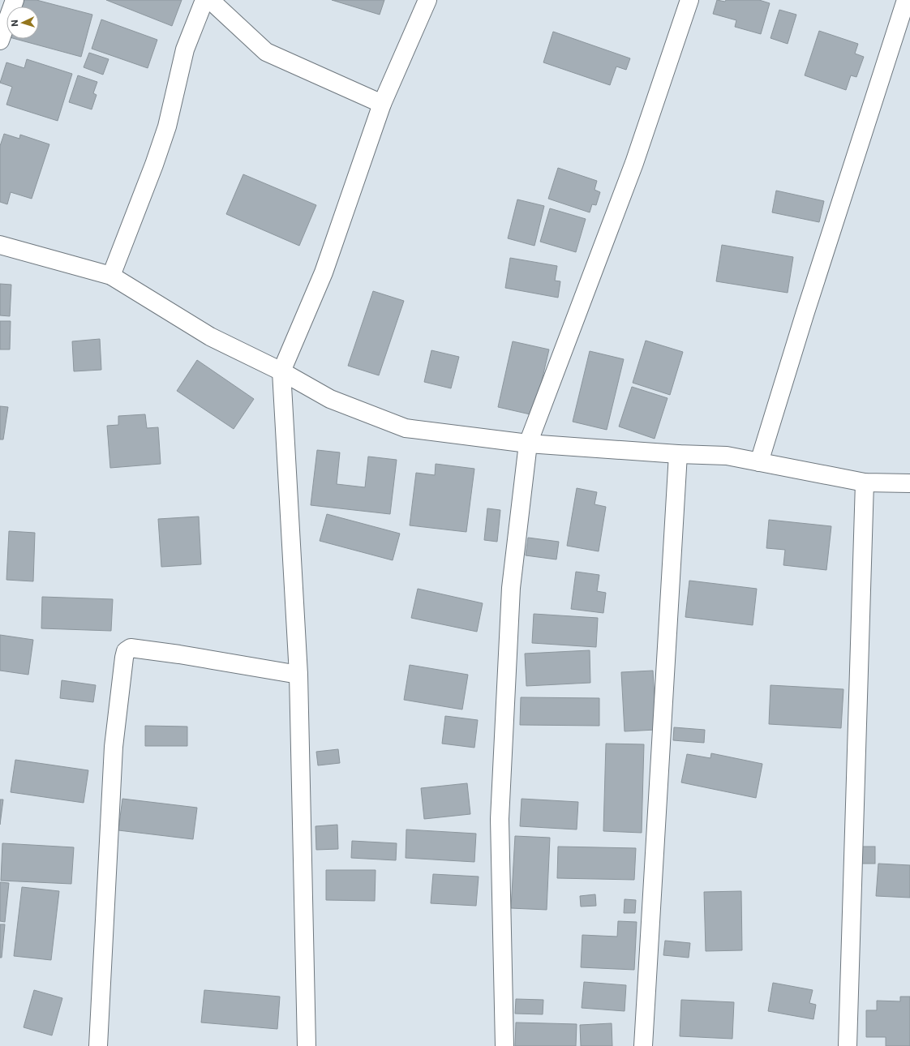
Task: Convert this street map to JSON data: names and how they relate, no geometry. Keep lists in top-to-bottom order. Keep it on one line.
{"north":"left"}
